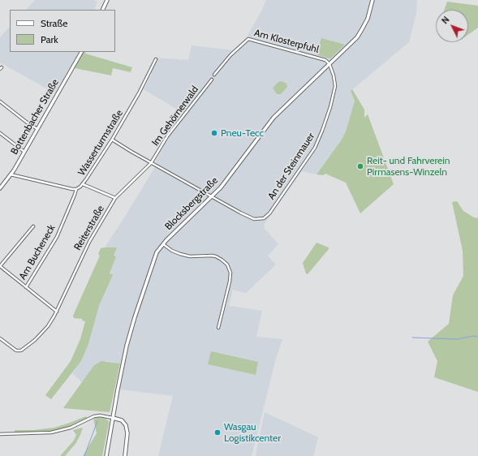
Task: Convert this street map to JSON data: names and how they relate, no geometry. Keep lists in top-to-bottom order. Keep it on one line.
{"streets":{"main road":["Bottenbacher Straße","Blocksbergstraße"],"street":["Am Klosterpfuhl","Im Gehörnerwald","Wasserturmstraße","An der Steinmauer","Reiterstraße","Am Bucheneck"]},"crossings":[["Am Klosterpfuhl","An der Steinmauer"],["Am Klosterpfuhl","Blocksbergstraße"],["Im Gehörnerwald","Reiterstraße"],["Bottenbacher Straße","Wasserturmstraße"],["Wasserturmstraße","Am Bucheneck"],["An der Steinmauer","Blocksbergstraße"]],"places":["Pneu-Tecc","Reit- und Fahrverein Pirmasens-Winzeln","Wasgau Logistikcenter"],"legend":["Straße","Park"],"north":"top left"}
